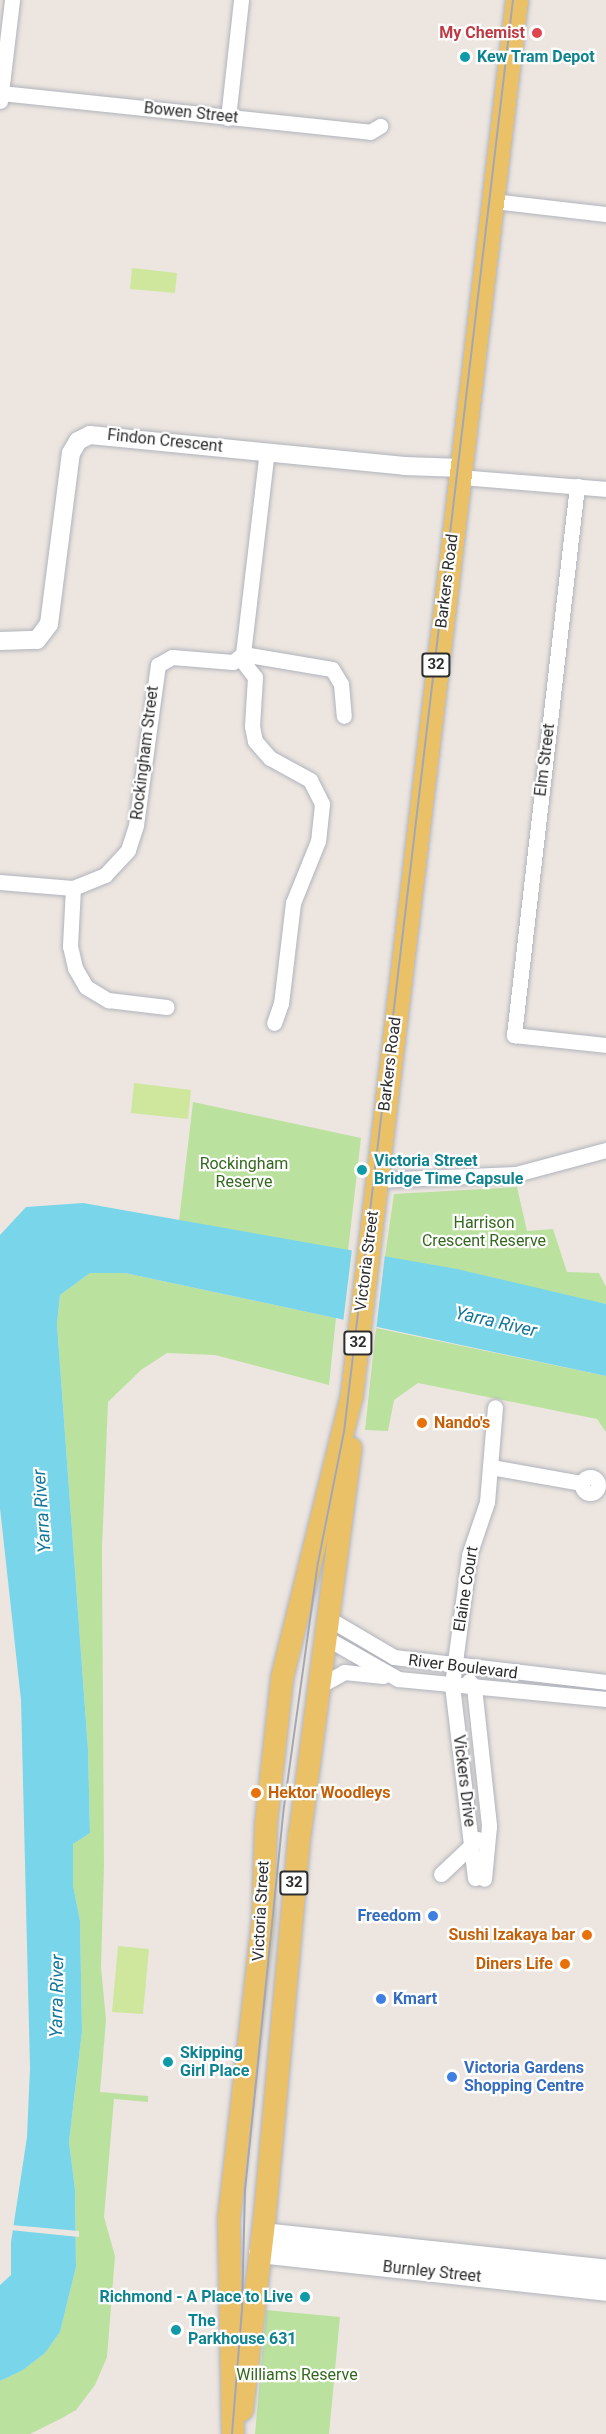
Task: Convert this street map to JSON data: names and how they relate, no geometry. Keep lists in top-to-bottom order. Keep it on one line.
{"streets":{"main road":["Barkers Road","32","Victoria Street","Burnley Street"],"street":["Bowen Street","Findon Crescent","Rockingham Street","Elm Street","Elaine Court","River Boulevard","Vickers Drive"]},"crossings":[["Findon Crescent","Barkers Road"],["Barkers Road","Victoria Street"],["Victoria Street","River Boulevard"],["Victoria Street","Burnley Street"],["Elaine Court","River Boulevard"],["Elaine Court","Vickers Drive"],["River Boulevard","Vickers Drive"]],"water":["Yarra River"],"parks":["Rockingham Reserve","Harrison Crescent Reserve","Williams Reserve"],"places":["My Chemist","Kew Tram Depot","Victoria Street Bridge Time Capsule","Nando's","Hektor Woodleys","Freedom","Sushi Izakaya bar","Diners Life","Kmart","Skipping Girl Place","Victoria Gardens Shopping Centre","Richmond - A Place to Live","The Parkhouse 631"]}
